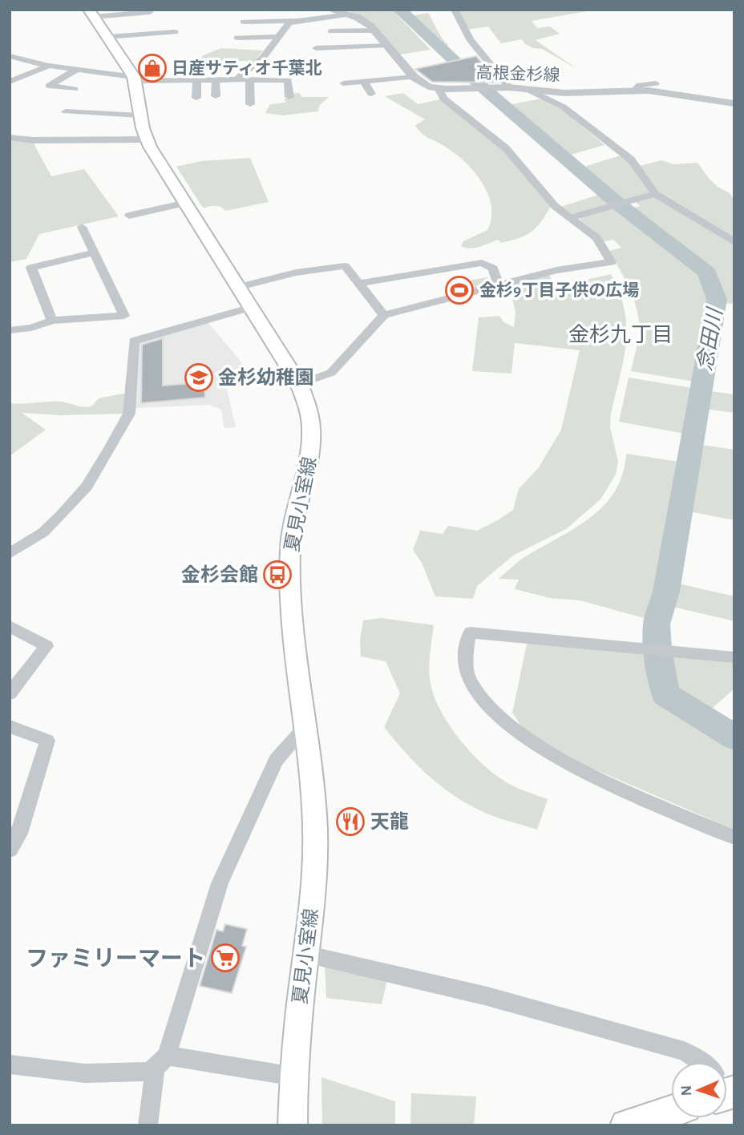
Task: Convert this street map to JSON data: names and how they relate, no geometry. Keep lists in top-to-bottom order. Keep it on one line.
{"streets":{"main road":["夏見小室線"],"street":["高根金杉線"]},"districts":["金杉九丁目"],"water":["念田川"],"places":{"shop":["日産サティオ千葉北"],"sports":["金杉9丁目子供の広場"],"school or university":["金杉幼稚園"],"bus stop":["金杉会館"],"restaurant":["天龍"],"supermarket":["ファミリーマート"]},"north":"left"}
